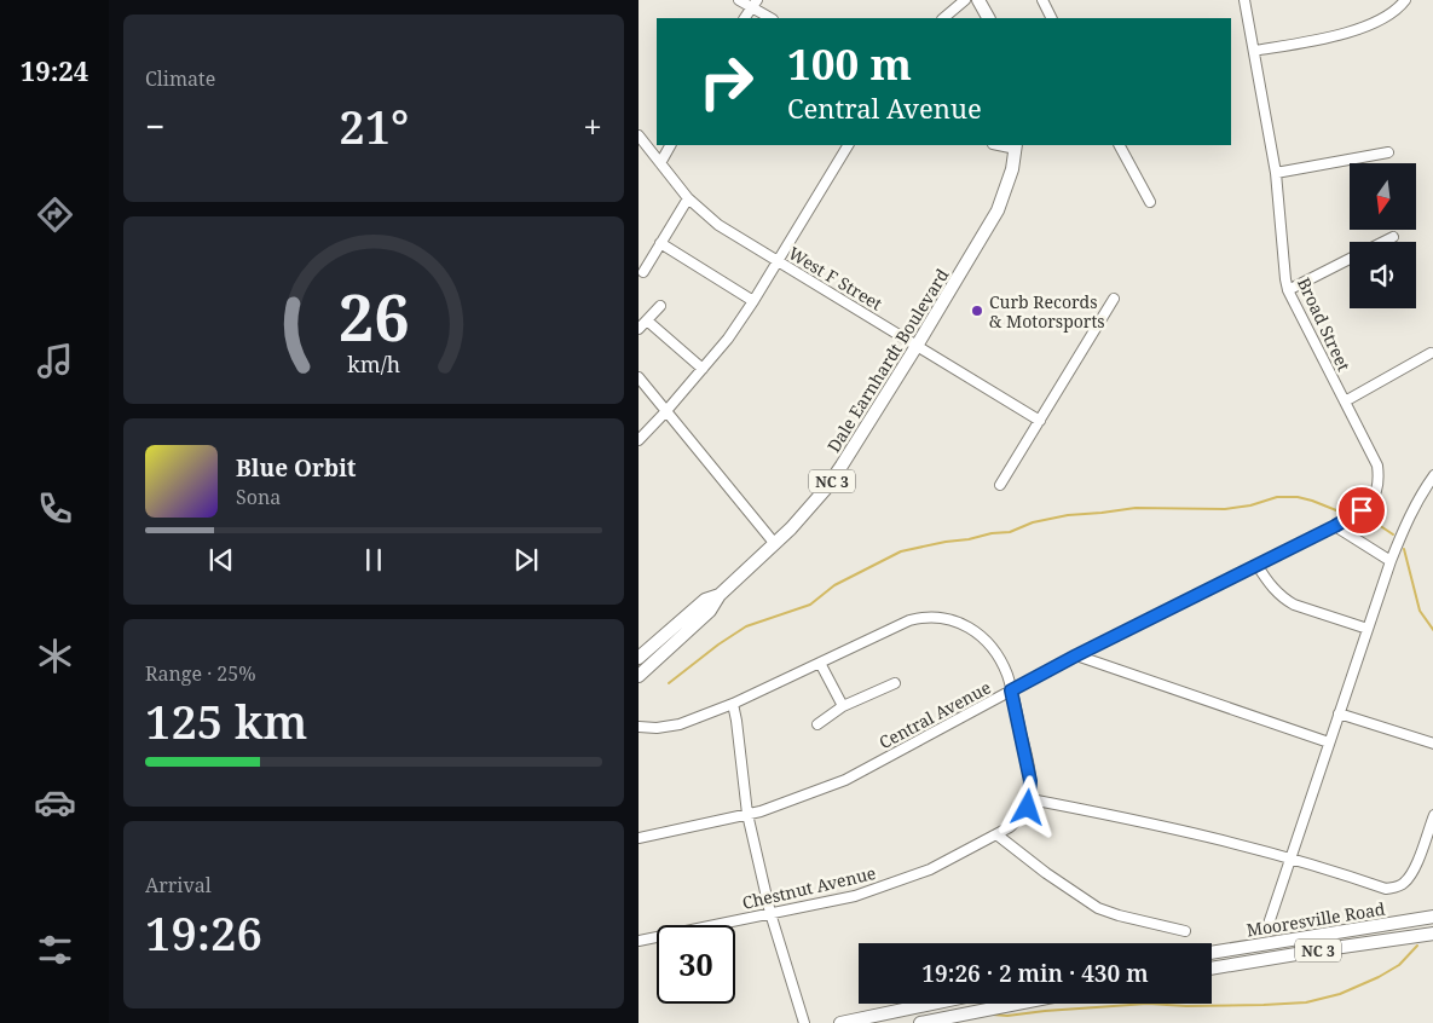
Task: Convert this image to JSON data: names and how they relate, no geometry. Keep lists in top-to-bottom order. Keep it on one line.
{"streets":{"main road":["Dale Earnhardt Boulevard","NC 3","Mooresville Road"],"street":["West F Street","Broad Street","Central Avenue","Chestnut Avenue"]},"crossings":[["West F Street","Dale Earnhardt Boulevard"],["Broad Street","Central Avenue"]],"places":["Curb Records & Motorsports"],"north":"bottom","page":{"tabs":"19:24","tile":["Climate",["Range · 25%","125 km"],["Arrival","19:26"]],"turn":["100 m","Central Avenue"],"heat":["−","21°","+"],"song":["Blue Orbit","Sona"],"limit":"30","trip":"19:26 · 2 min · 430 m","gauge":["26","km/h"]}}
